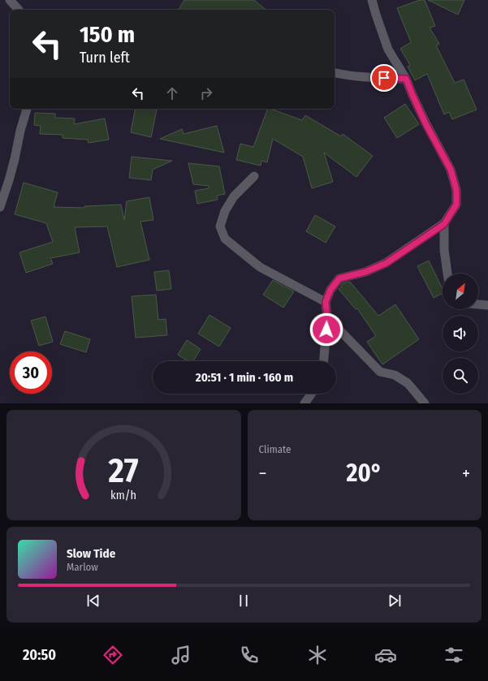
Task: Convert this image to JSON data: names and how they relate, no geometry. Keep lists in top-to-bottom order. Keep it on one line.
{"north":"top right","page":{"turn":["150 m","Turn left"],"limit":"30","trip":"20:51 · 1 min · 160 m","tile":"Climate","heat":["−","20°","+"],"song":["Slow Tide","Marlow"],"tabs":"20:50","gauge":["27","km/h"]}}
